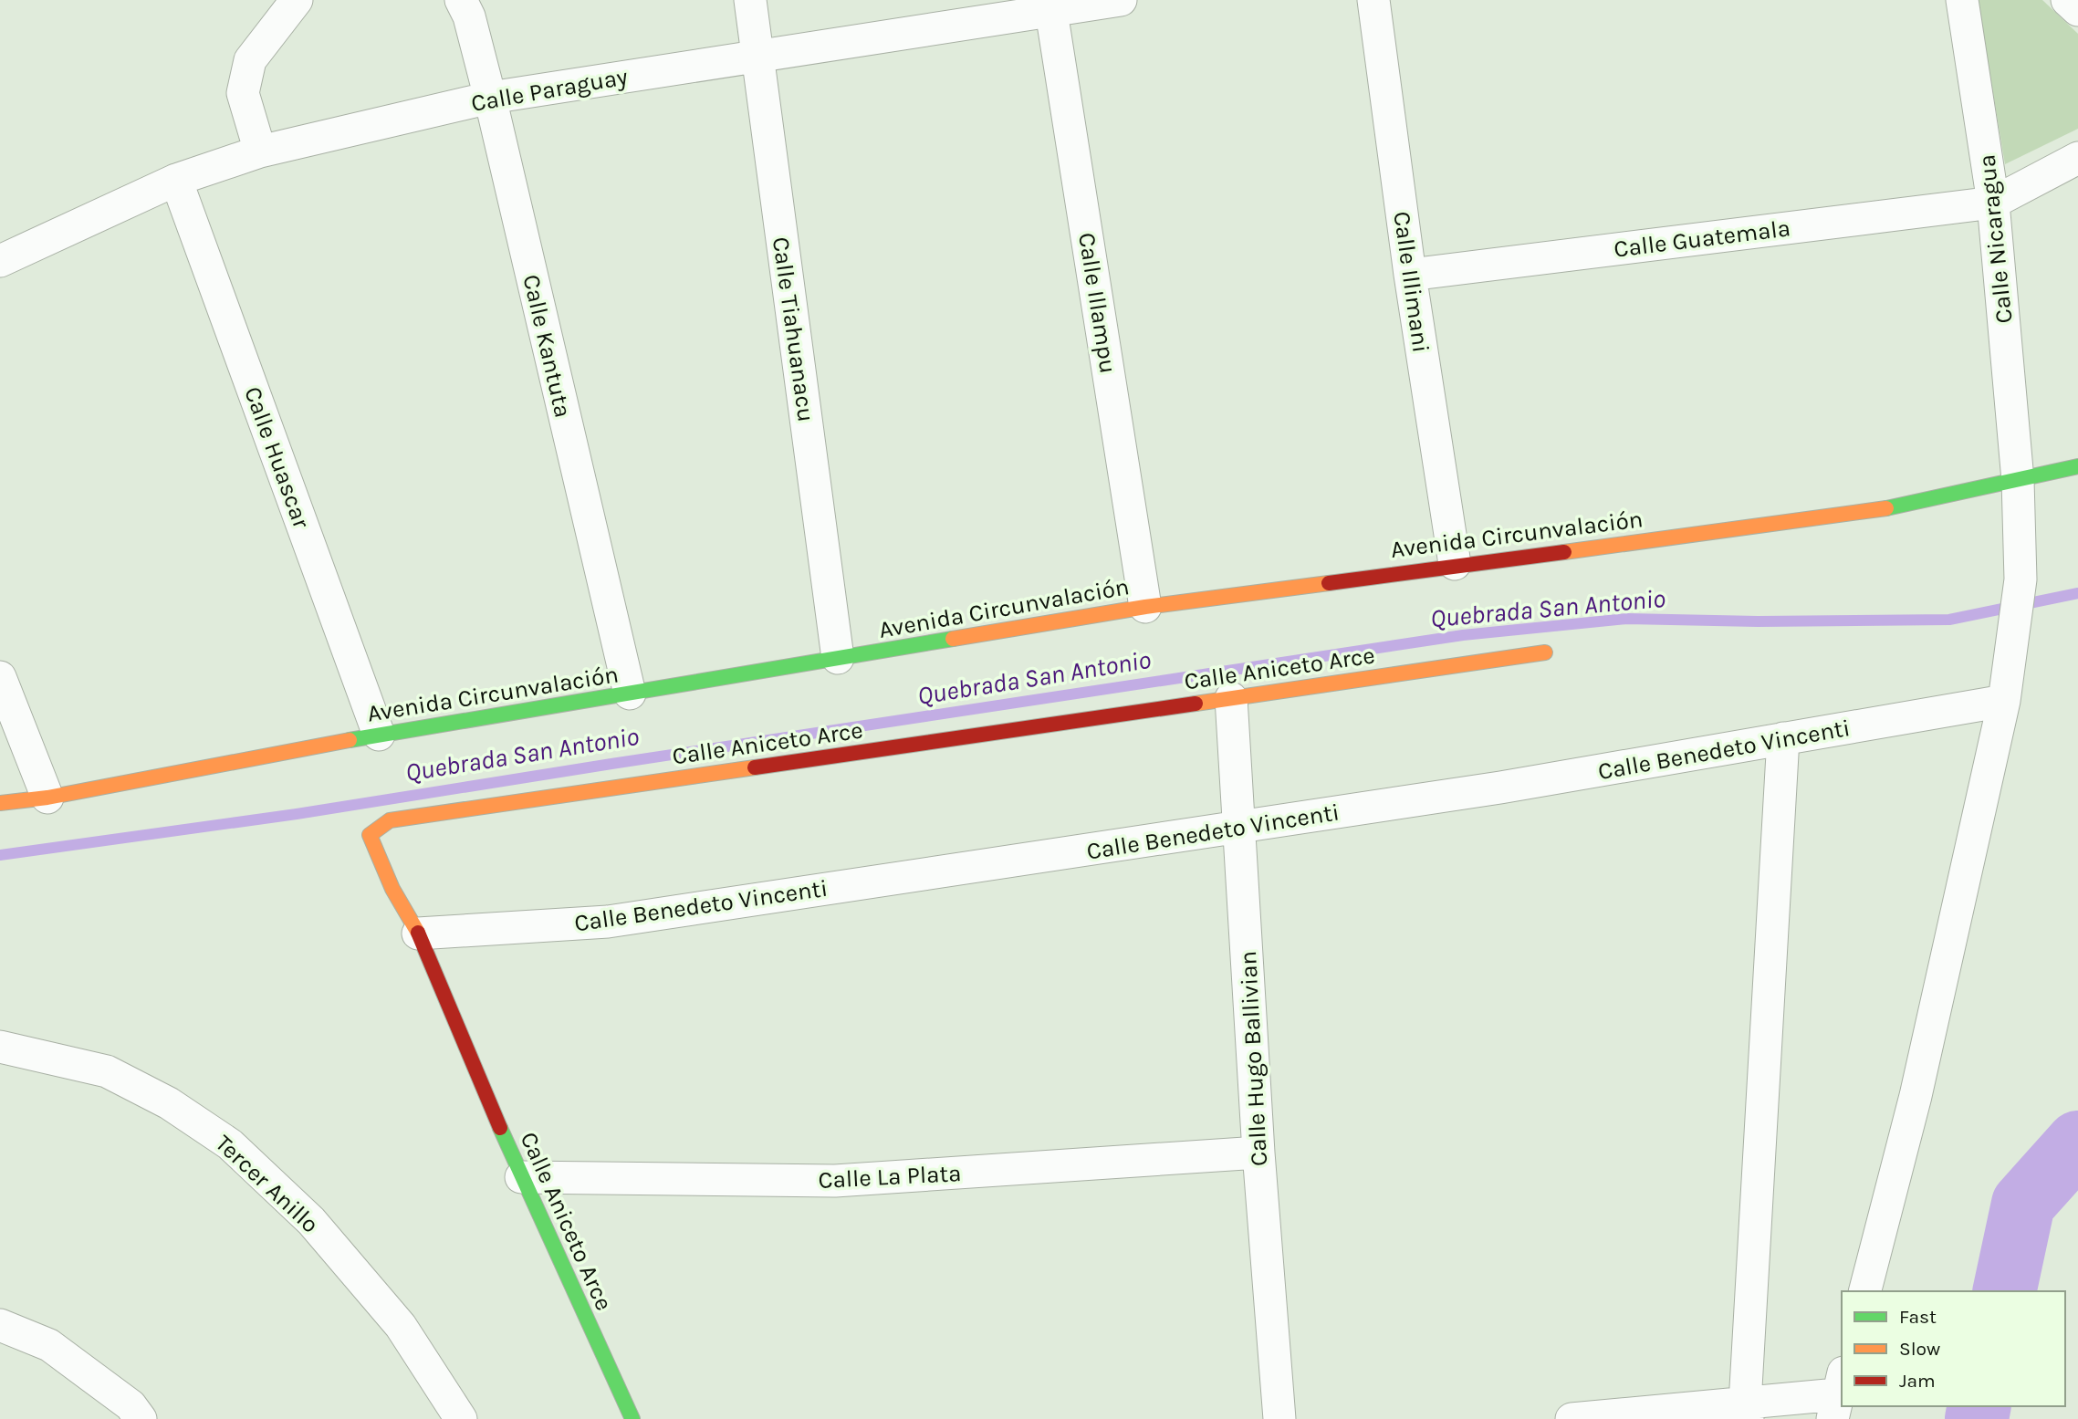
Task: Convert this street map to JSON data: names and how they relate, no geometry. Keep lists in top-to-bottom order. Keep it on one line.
{"streets":{"main road":["Avenida Circunvalación","Calle Aniceto Arce"],"street":["Calle Paraguay","Calle Guatemala","Calle Nicaragua","Calle Illimani","Calle Illampu","Calle Tiahuanacu","Calle Kantuta","Calle Huascar","Calle Benedeto Vincenti","Calle Hugo Ballivian","Calle La Plata","Tercer Anillo"]},"crossings":[["Calle Paraguay","Calle Illampu"],["Calle Paraguay","Calle Tiahuanacu"],["Calle Paraguay","Calle Kantuta"],["Calle Paraguay","Calle Huascar"],["Calle Guatemala","Calle Nicaragua"],["Calle Guatemala","Calle Illimani"],["Calle Nicaragua","Avenida Circunvalación"],["Calle Nicaragua","Calle Benedeto Vincenti"],["Calle Illimani","Avenida Circunvalación"],["Calle Illampu","Avenida Circunvalación"],["Calle Tiahuanacu","Avenida Circunvalación"],["Calle Kantuta","Avenida Circunvalación"],["Calle Huascar","Avenida Circunvalación"],["Calle Aniceto Arce","Calle Benedeto Vincenti"],["Calle Aniceto Arce","Calle Hugo Ballivian"],["Calle Aniceto Arce","Calle La Plata"],["Calle Benedeto Vincenti","Calle Hugo Ballivian"],["Calle Hugo Ballivian","Calle La Plata"]],"water":["Quebrada San Antonio"],"legend":["Fast","Slow","Jam"]}
